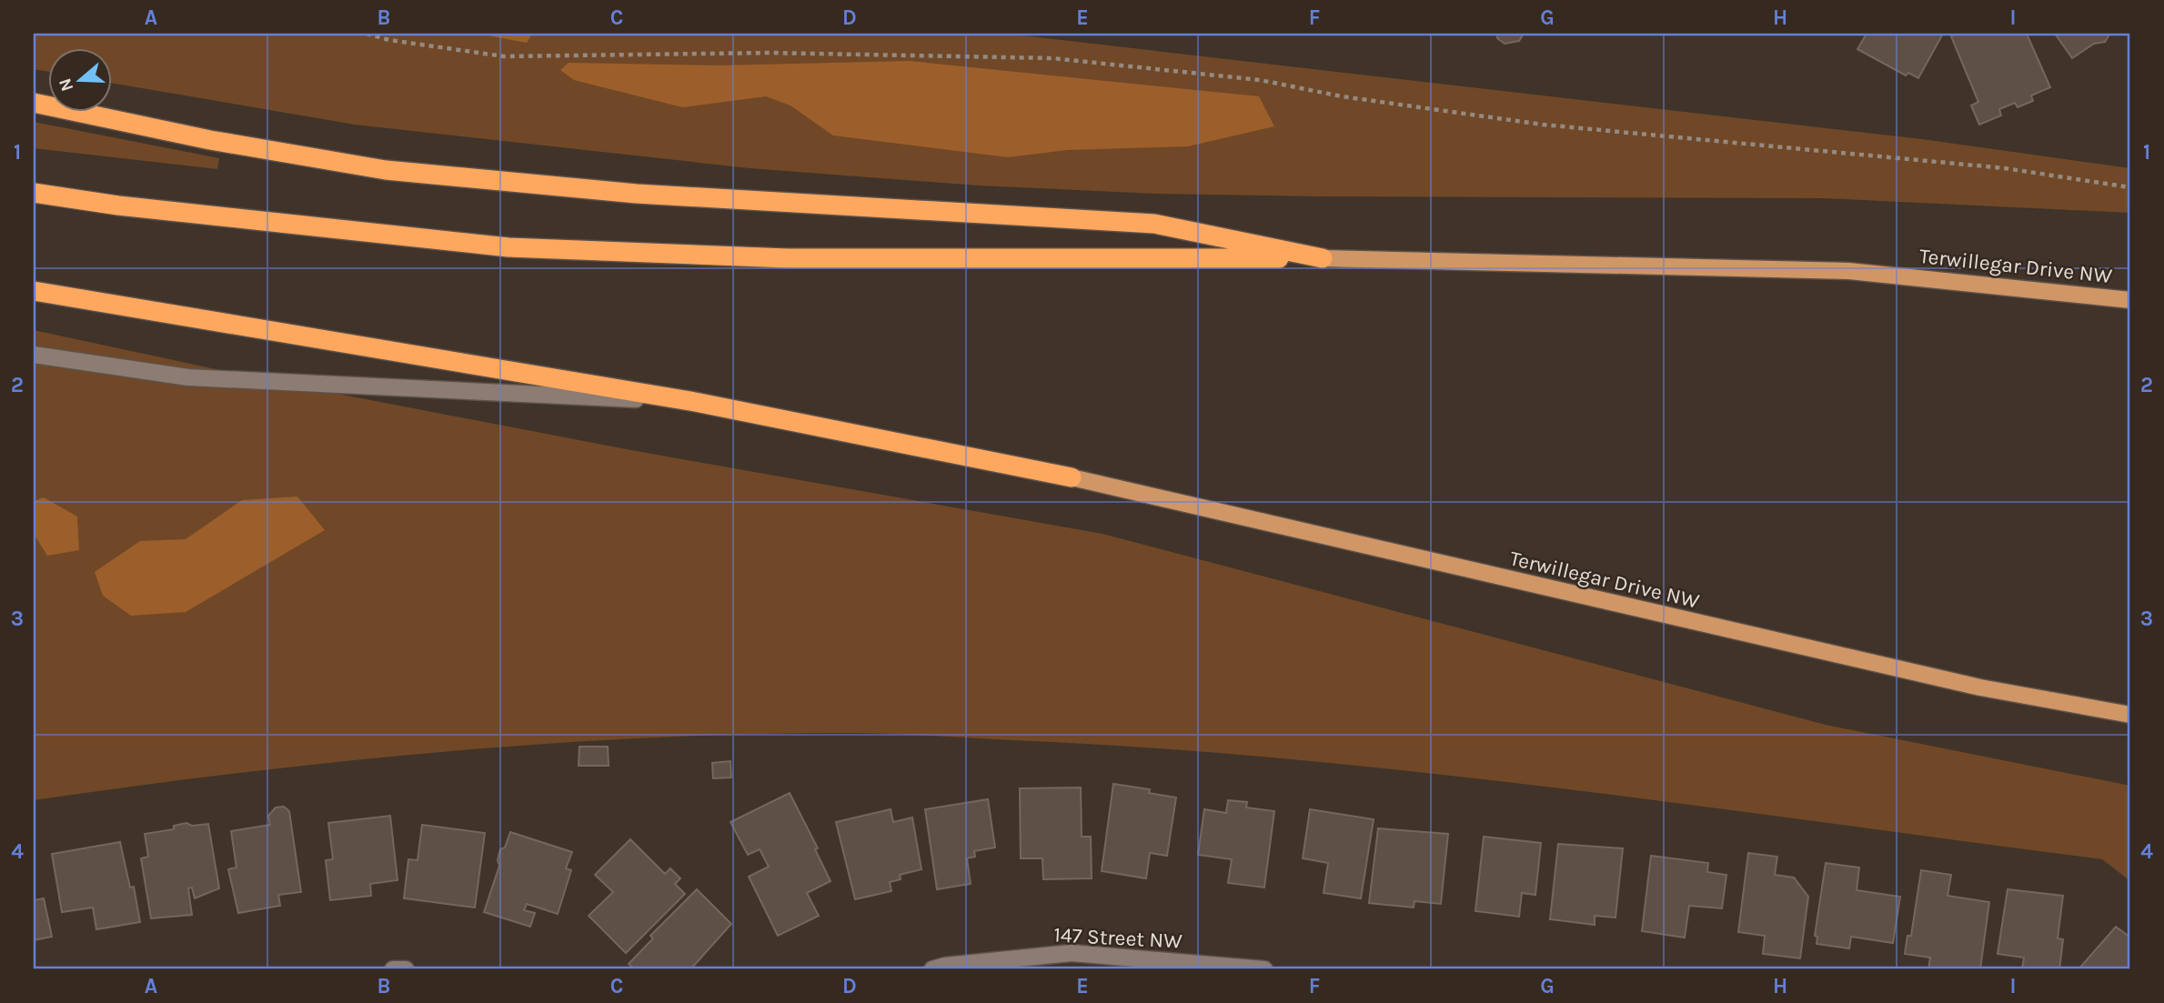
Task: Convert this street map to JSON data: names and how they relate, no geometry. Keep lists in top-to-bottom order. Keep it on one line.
{"streets":{"main road":["Terwillegar Drive NW"],"street":["147 Street NW"]},"north":"left","grid":{"columns":["A","B","C","D","E","F","G","H","I"],"rows":["1","2","3","4"]}}
